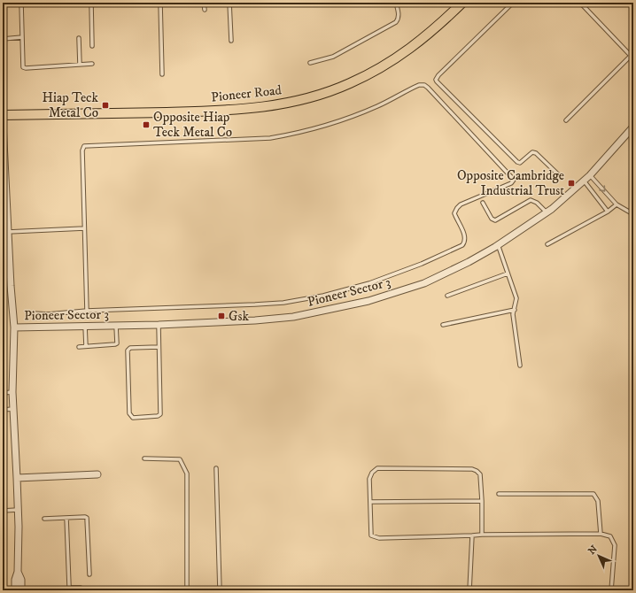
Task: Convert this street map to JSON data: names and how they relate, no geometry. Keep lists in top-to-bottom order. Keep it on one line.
{"streets":{"main road":["Pioneer Road"],"street":["Pioneer Sector 3"]},"places":{"transit":["Hiap Teck Metal Co","Opposite Hiap Teck Metal Co","Opposite Cambridge Industrial Trust","Gsk"]},"north":"top left"}
